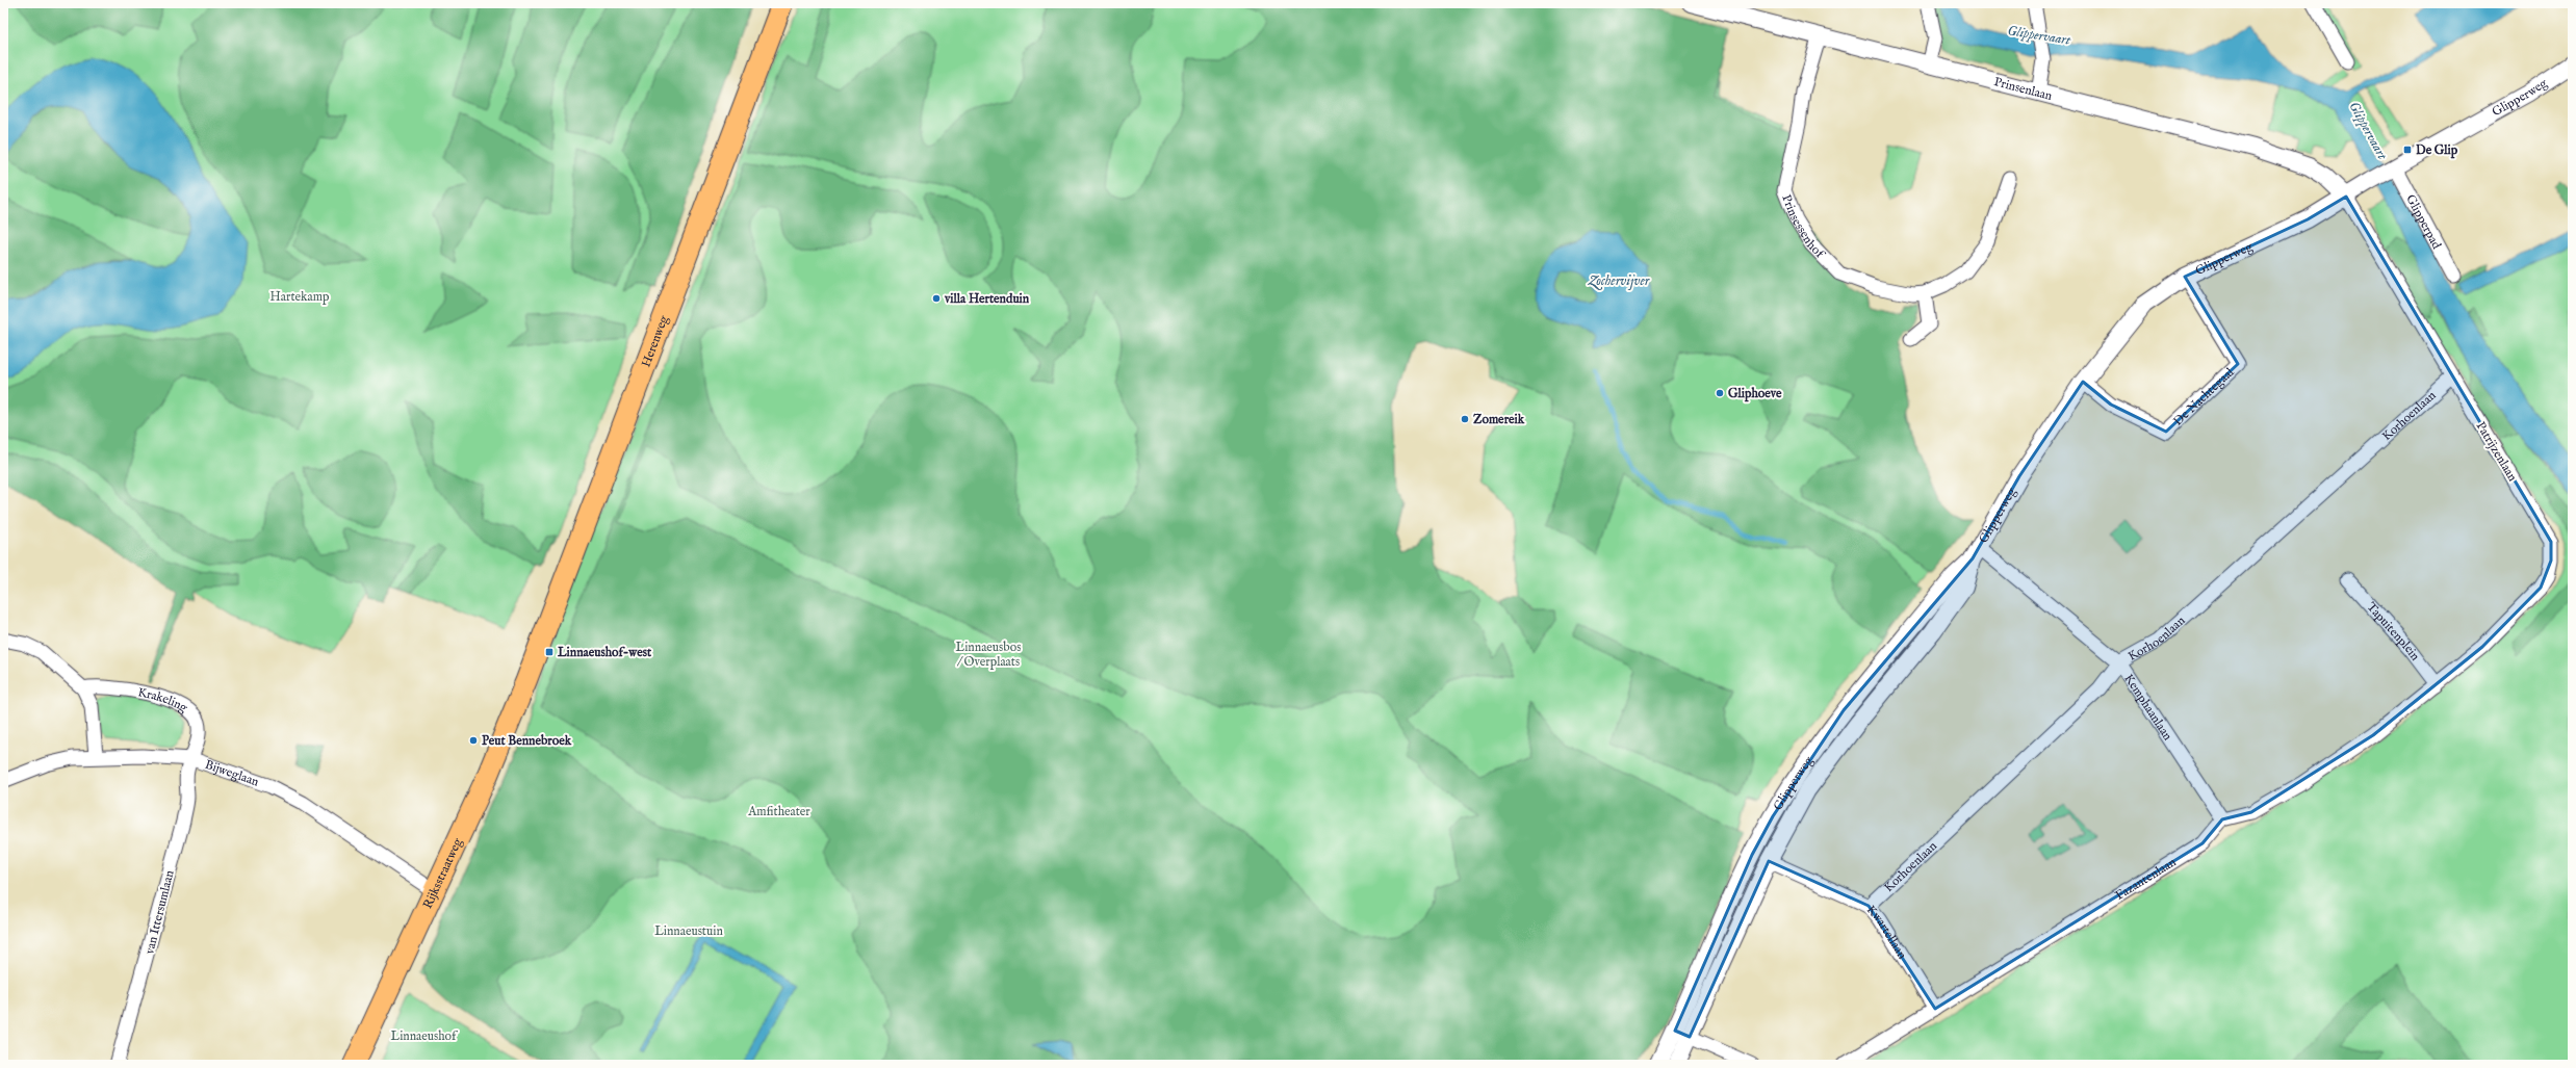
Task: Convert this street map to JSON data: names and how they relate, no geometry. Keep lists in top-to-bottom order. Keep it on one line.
{"streets":{"main road":["Herenweg","Rijksstraatweg"],"street":["Prinsenlaan","Glipperweg","Glipperpad","Prinsessenhof","De Nachtegaal","Korhoenlaan","Patrijzenlaan","Tapuitenplein","Krakeling","Kemphaanlaan","Bijweglaan","Fazantenlaan","van Ittersumlaan","Kwartellaan"]},"crossings":[["Prinsenlaan","Glipperweg"],["Prinsenlaan","Prinsessenhof"],["Prinsenlaan","Patrijzenlaan"],["Glipperweg","Glipperpad"],["Glipperweg","De Nachtegaal"],["Glipperweg","Patrijzenlaan"],["Glipperweg","Kemphaanlaan"],["Glipperweg","Kwartellaan"],["Herenweg","Rijksstraatweg"],["Korhoenlaan","Patrijzenlaan"],["Korhoenlaan","Kemphaanlaan"],["Korhoenlaan","Kwartellaan"],["Patrijzenlaan","Tapuitenplein"],["Krakeling","Bijweglaan"],["Krakeling","van Ittersumlaan"],["Kemphaanlaan","Fazantenlaan"],["Bijweglaan","Rijksstraatweg"],["Bijweglaan","van Ittersumlaan"],["Fazantenlaan","Kwartellaan"]],"water":["Glippervaart","Zochervijver"],"parks":["Hartekamp","Linnaeusbos / Overplaats","Amfitheater","Linnaeustuin","Linnaeushof"],"places":{"transit":["De Glip","Linnaeushof-west"],"other":["villa Hertenduin","Gliphoeve","Zomereik","Peut Bennebroek"]}}
